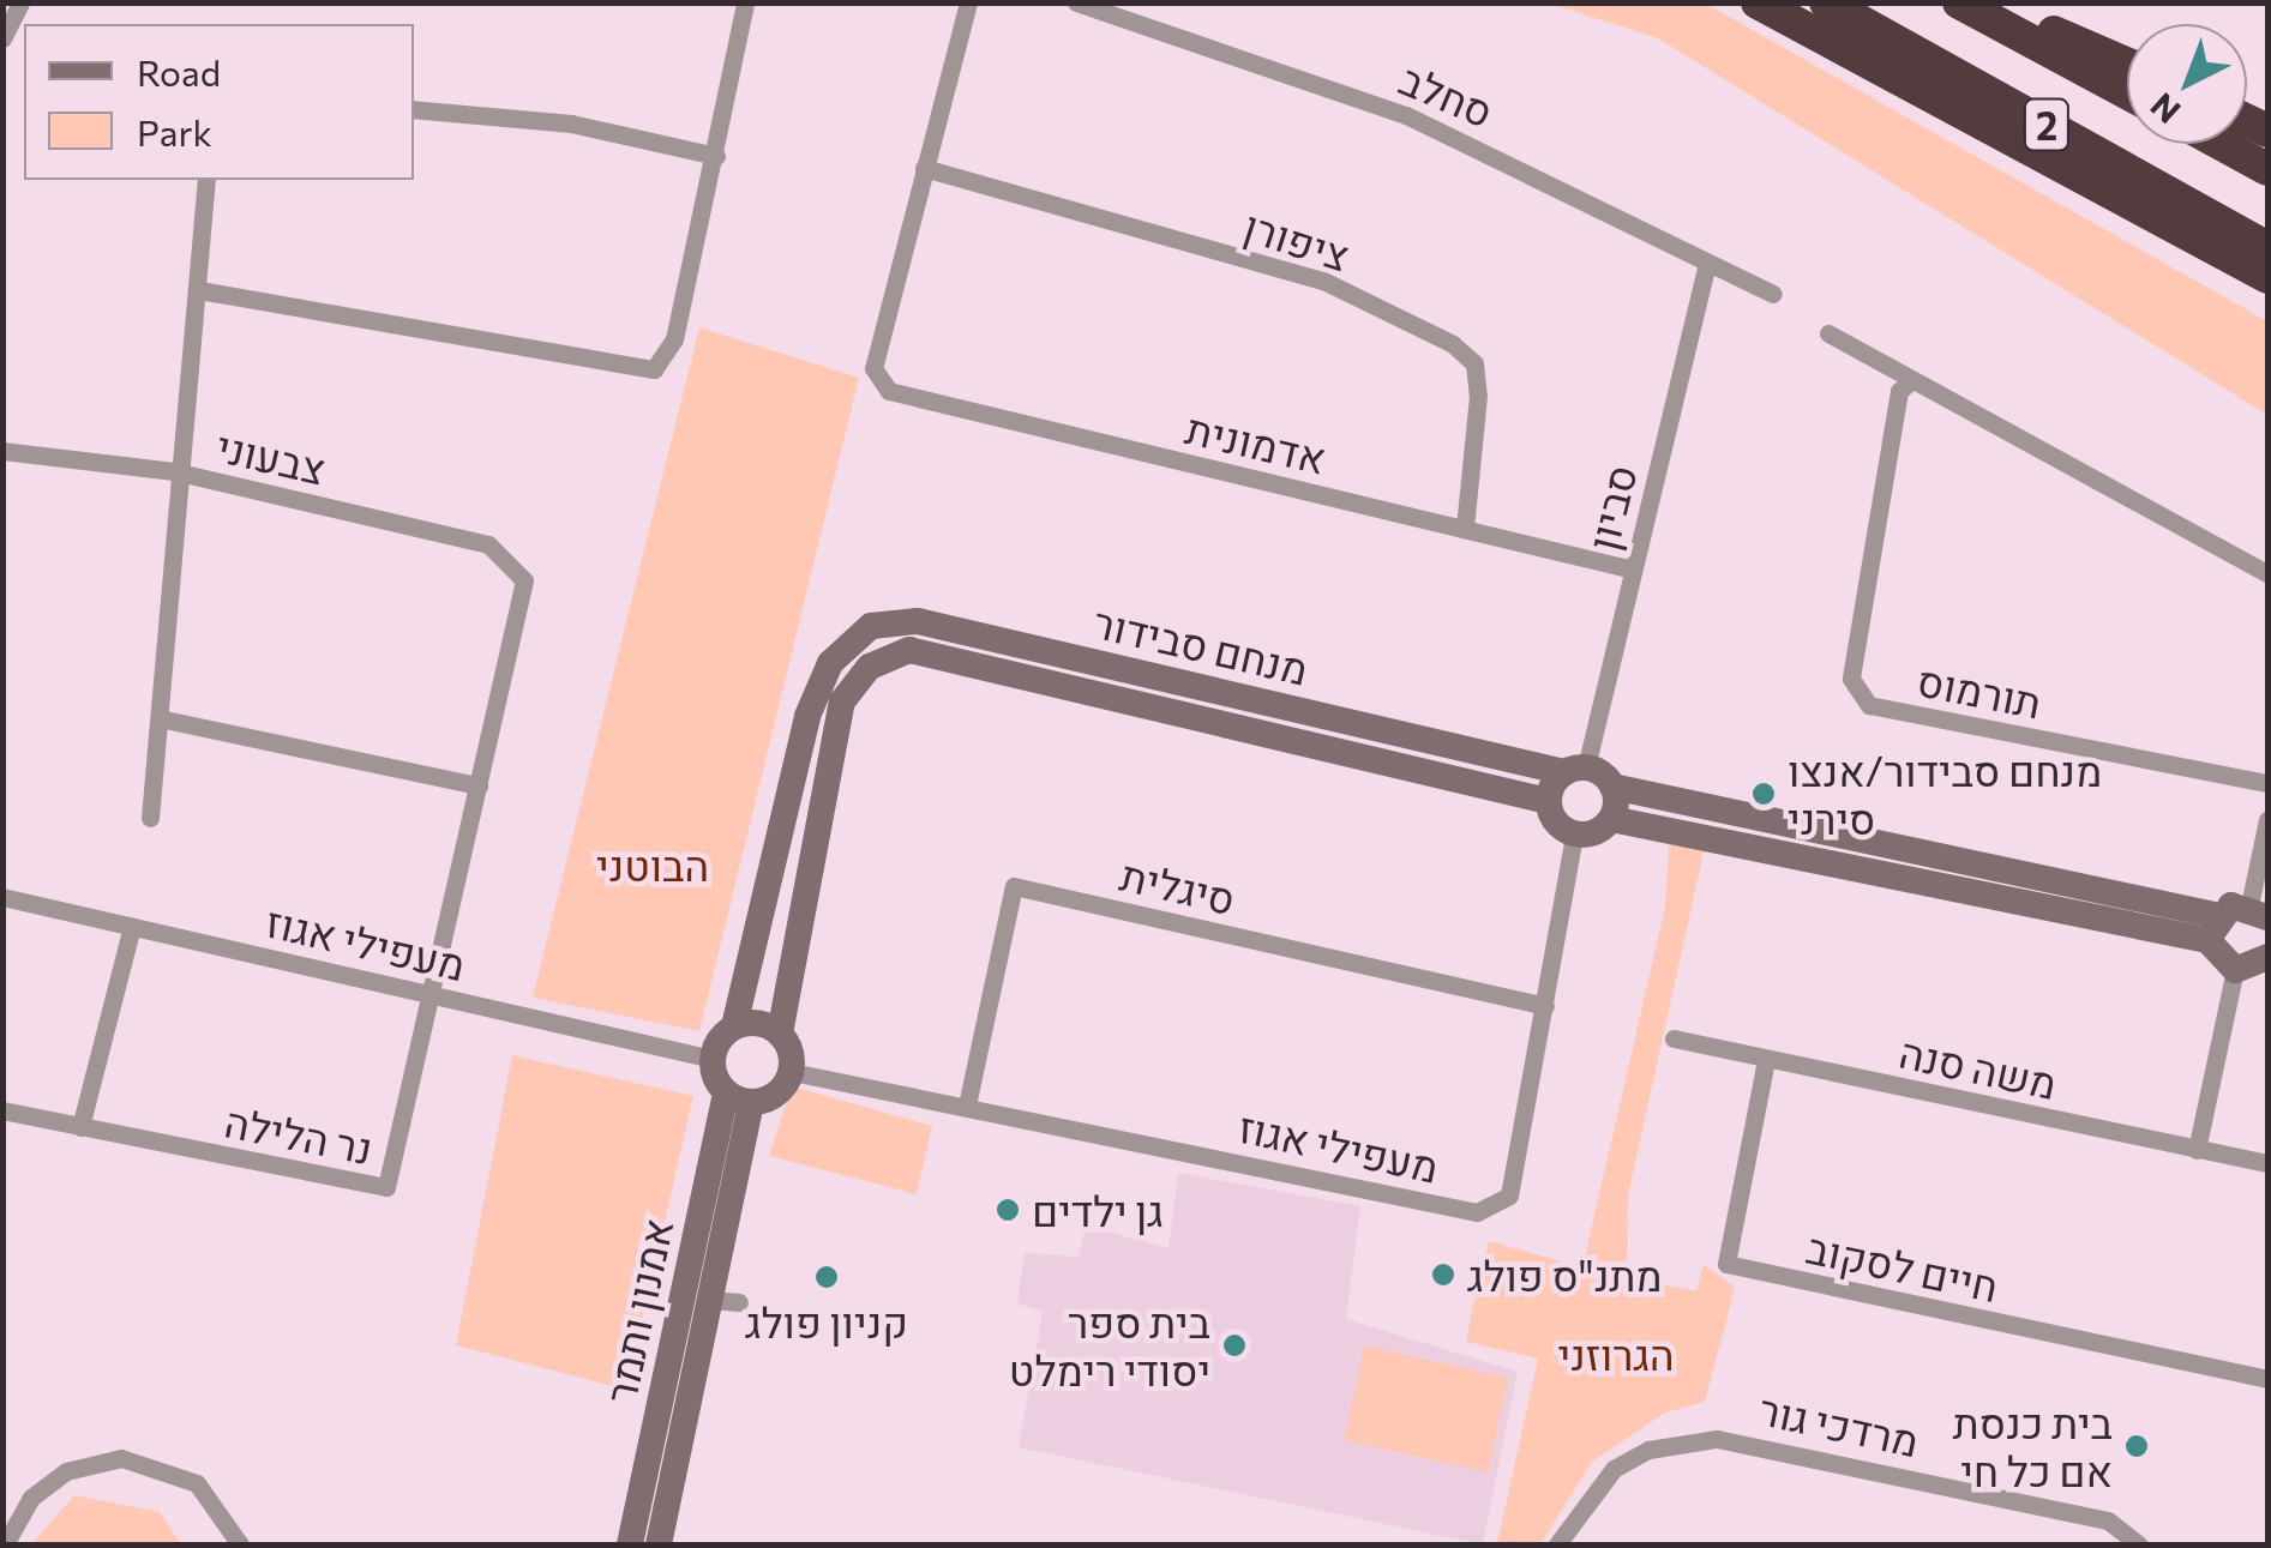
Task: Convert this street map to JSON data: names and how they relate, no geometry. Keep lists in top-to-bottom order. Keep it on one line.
{"streets":{"highway":["2"],"street":["סחלב","ציפורן","אדמונית","צבעוני","סביון","מנחם סבידור","תורמוס","סיגלית","מעפילי אגוז","משה סנה","נר הלילה","חיים לסקוב","אמנון ותמר","מרדכי גור"]},"crossings":[["סחלב","סביון"],["ציפורן","אדמונית"],["אדמונית","סביון"],["סביון","מנחם סבידור"],["סביון","מעפילי אגוז"],["מנחם סבידור","מעפילי אגוז"],["מנחם סבידור","אמנון ותמר"],["סיגלית","מעפילי אגוז"],["מעפילי אגוז","נר הלילה"],["מעפילי אגוז","אמנון ותמר"],["משה סנה","חיים לסקוב"]],"parks":["הבוטני","הגרוזני"],"places":["מנחם סבידור/אנצו סירני","גן ילדים","מתנ\"ס פולג","קניון פולג","בית ספר יסודי רימלט","בית כנסת אם כל חי"],"legend":["Road","Park"],"north":"bottom left"}
